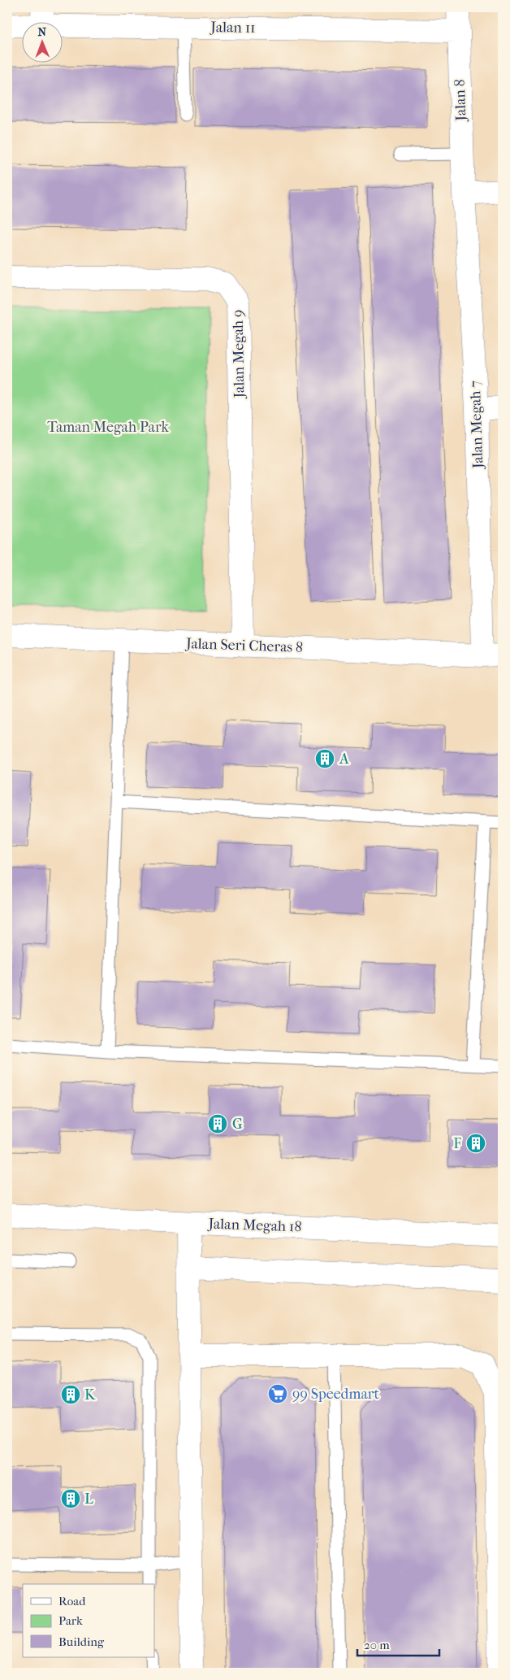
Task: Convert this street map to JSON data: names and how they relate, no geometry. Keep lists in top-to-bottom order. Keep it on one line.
{"streets":{"street":["Jalan 11","Jalan 8","Jalan Megah 9","Jalan Megah 7","Jalan Seri Cheras 8","Jalan Megah 18"]},"crossings":[["Jalan 11","Jalan 8"],["Jalan 8","Jalan Megah 7"],["Jalan Megah 9","Jalan Seri Cheras 8"],["Jalan Megah 7","Jalan Seri Cheras 8"]],"parks":["Taman Megah Park"],"places":{"building":["A","G","F","K","L"],"supermarket":["99 Speedmart"]},"legend":["Road","Park","Building"],"scale_bar":"20 m","north":"top"}
